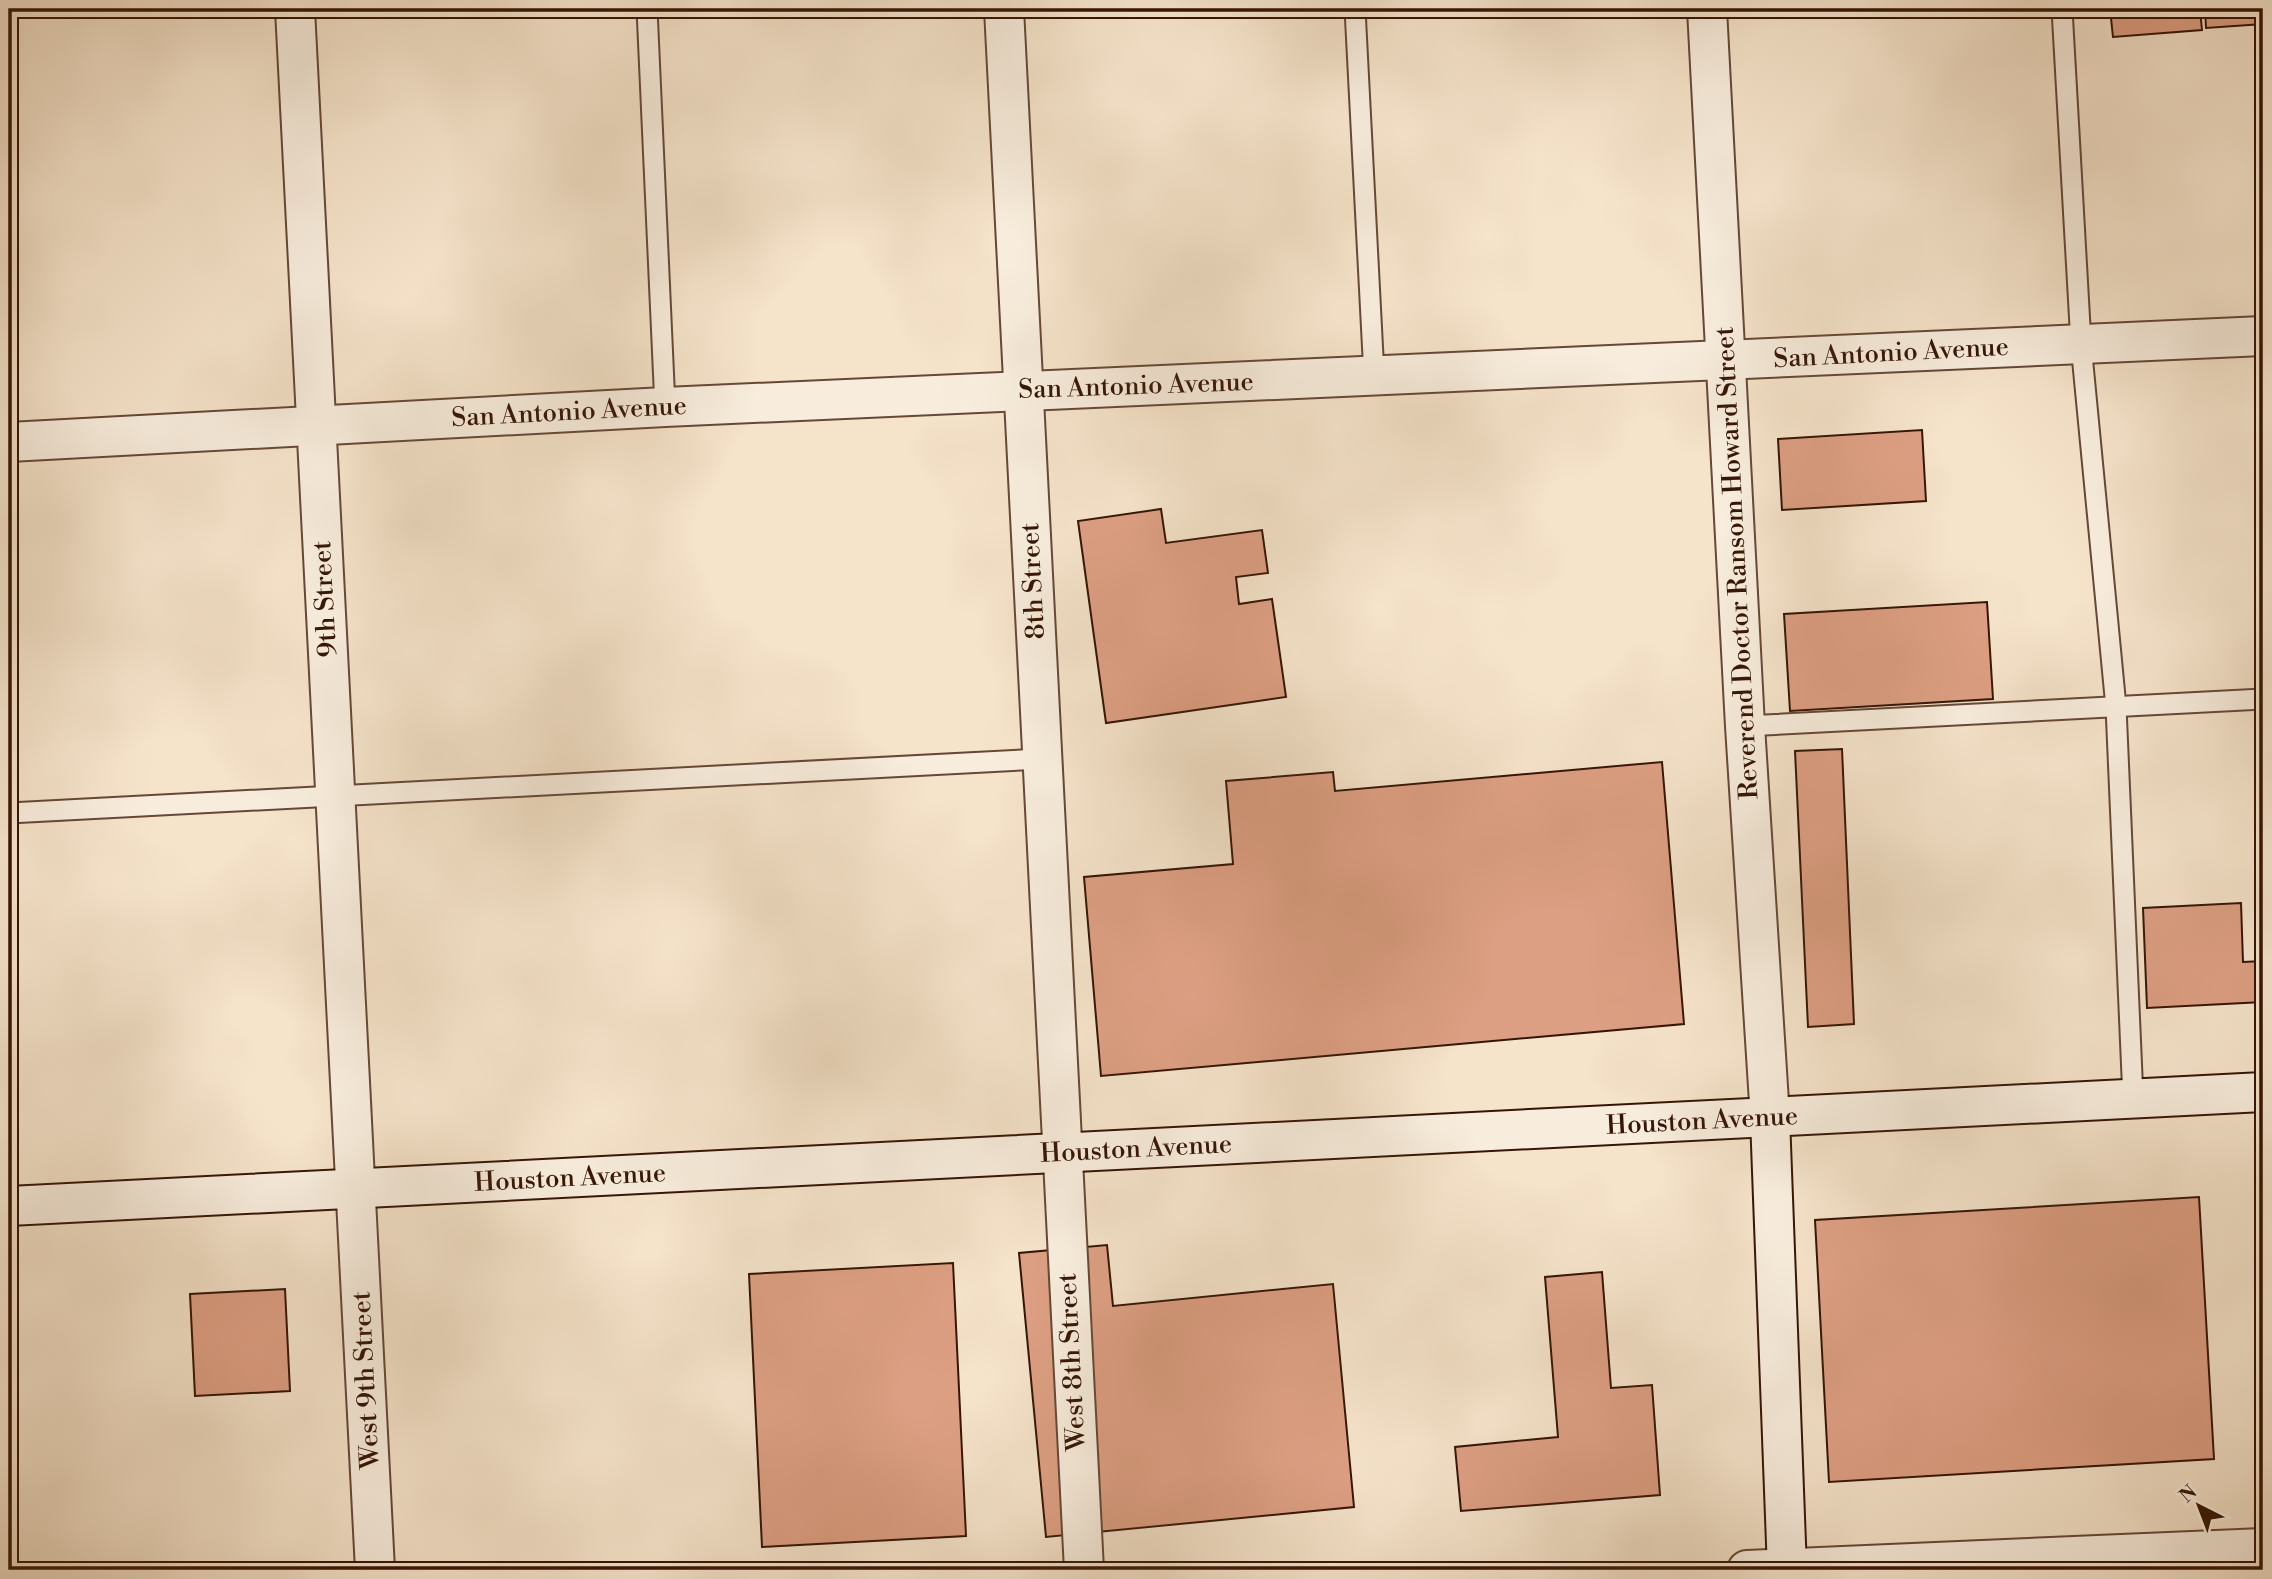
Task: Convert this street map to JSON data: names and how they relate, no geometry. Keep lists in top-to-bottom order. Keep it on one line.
{"streets":{"street":["San Antonio Avenue","Reverend Doctor Ransom Howard Street","8th Street","9th Street","Houston Avenue","West 8th Street","West 9th Street"]},"crossings":[["San Antonio Avenue","Reverend Doctor Ransom Howard Street"],["San Antonio Avenue","8th Street"],["San Antonio Avenue","9th Street"],["Reverend Doctor Ransom Howard Street","Houston Avenue"],["8th Street","Houston Avenue"],["8th Street","West 8th Street"],["9th Street","Houston Avenue"],["9th Street","West 9th Street"],["Houston Avenue","West 8th Street"],["Houston Avenue","West 9th Street"]],"north":"top left"}
